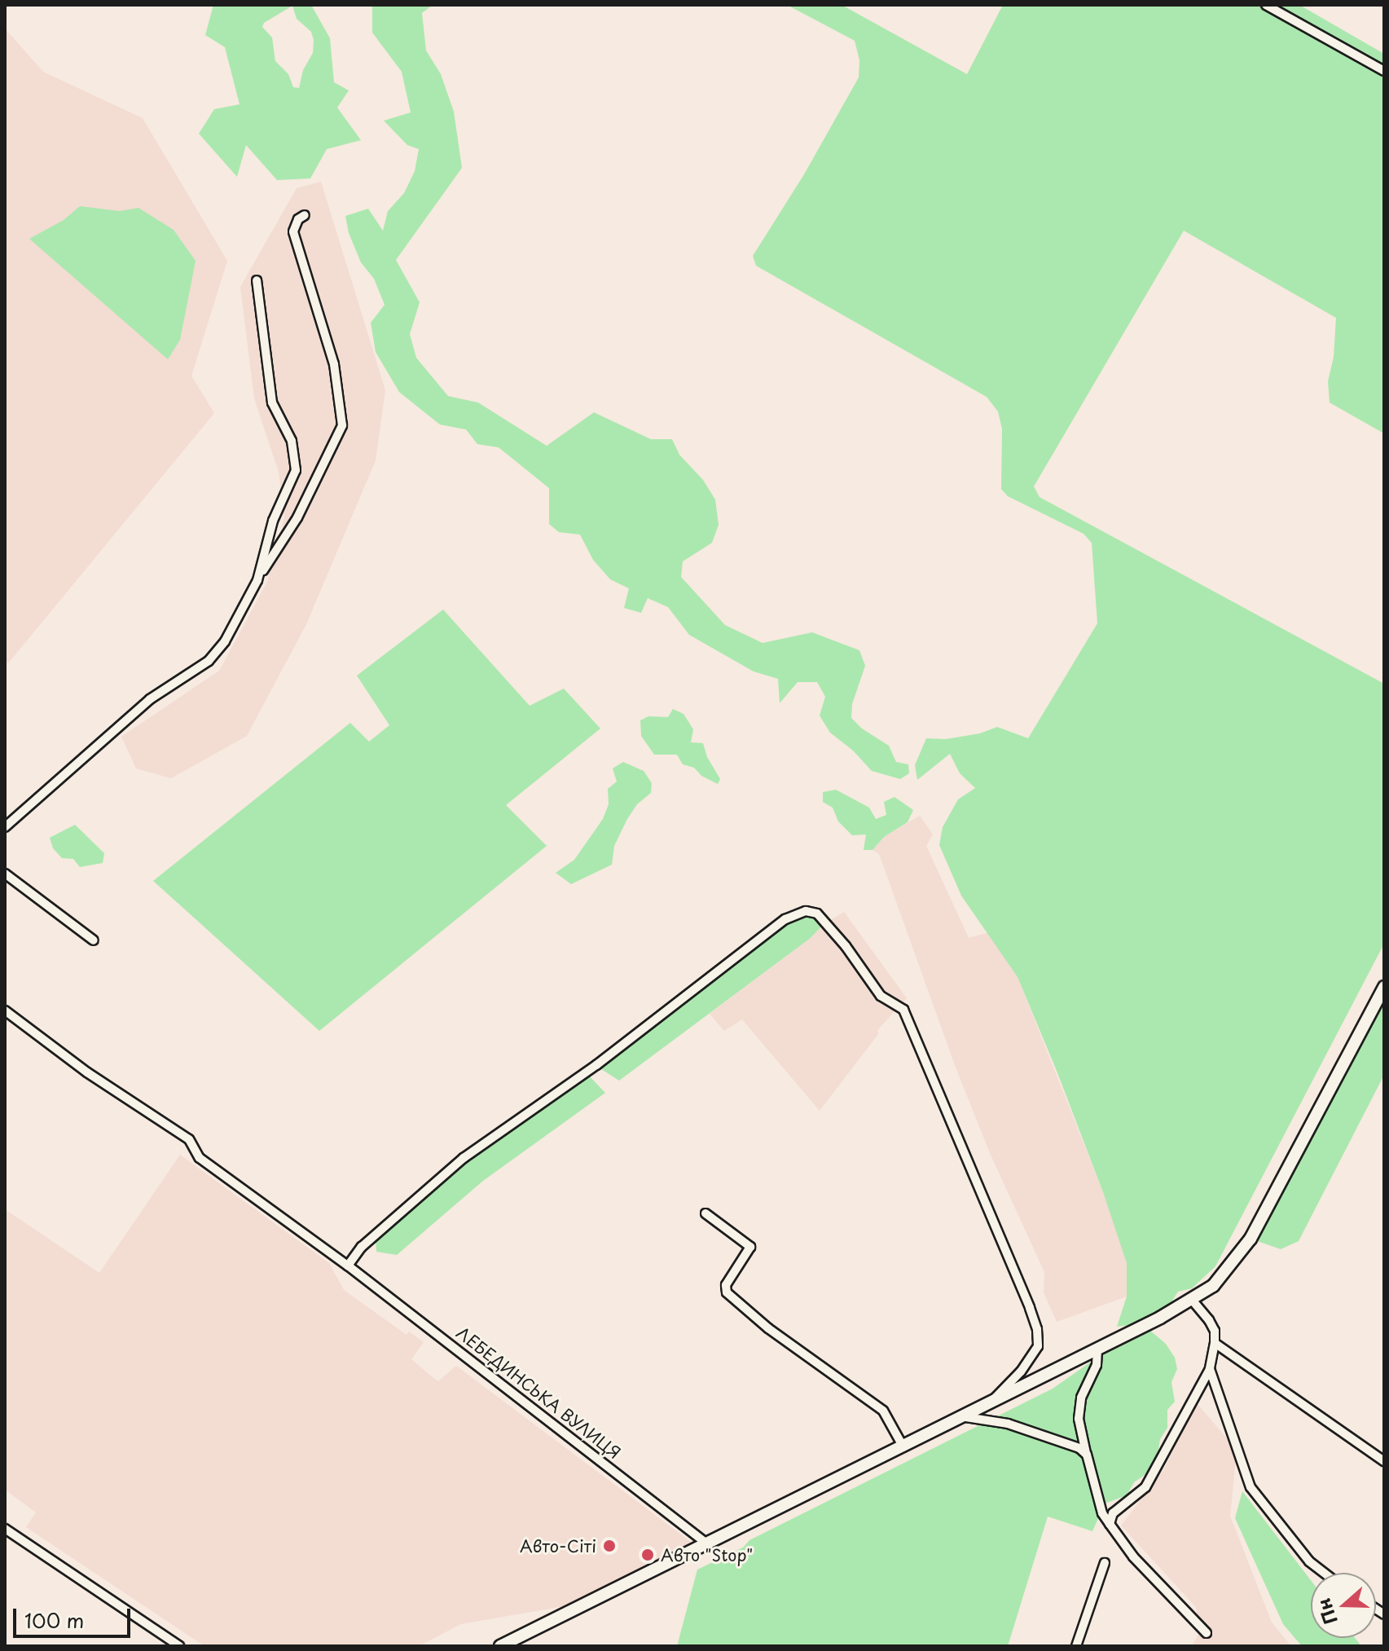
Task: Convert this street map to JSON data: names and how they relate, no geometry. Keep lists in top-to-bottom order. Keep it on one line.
{"streets":{"street":["ЛЕБЕДИНСЬКА ВУЛИЦЯ"]},"places":["Авто-Сіті","Авто \"Stop\""],"scale_bar":"100 m","north":"left"}
